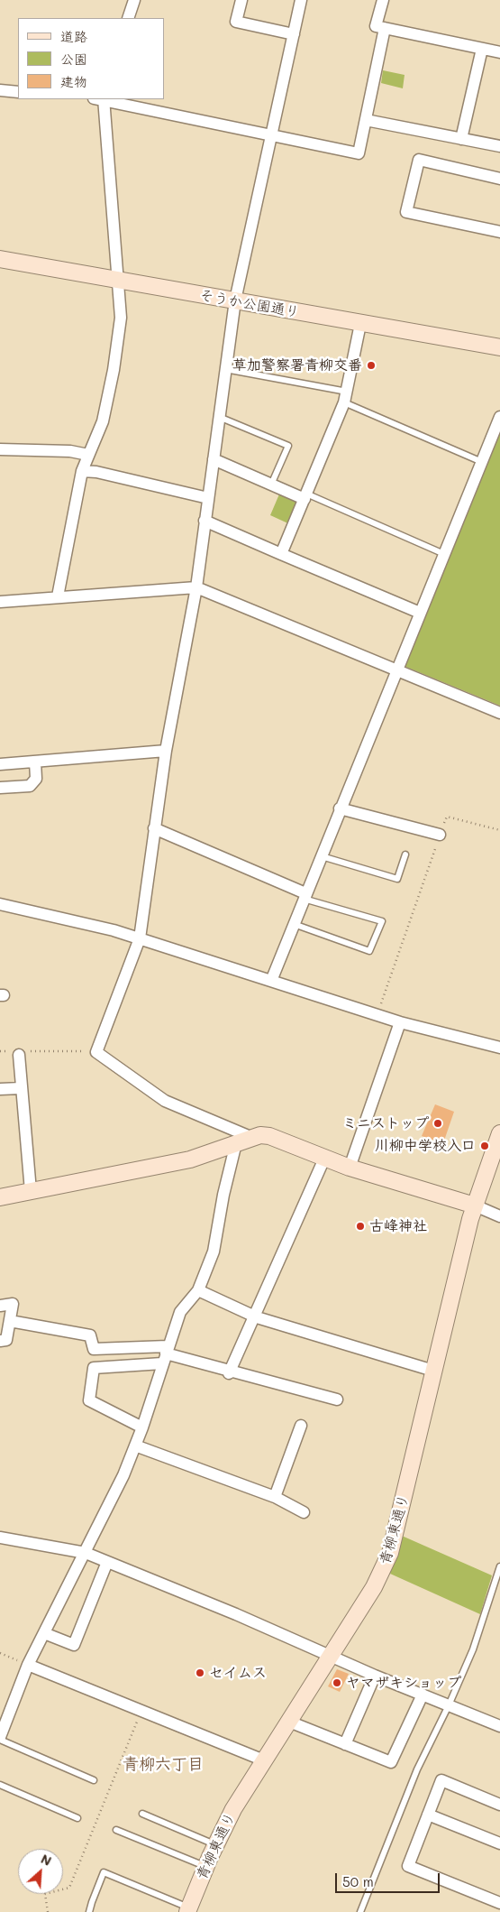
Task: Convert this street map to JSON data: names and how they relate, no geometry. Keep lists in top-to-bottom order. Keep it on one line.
{"streets":{"street":["そうか公園通り","青柳東通り"]},"districts":["青柳六丁目"],"places":["草加警察署青柳交番","ミニストップ","川柳中学校入口","古峰神社","セイムス","ヤマザキショップ"],"legend":["道路","公園","建物"],"scale_bar":"50 m","north":"top right"}
